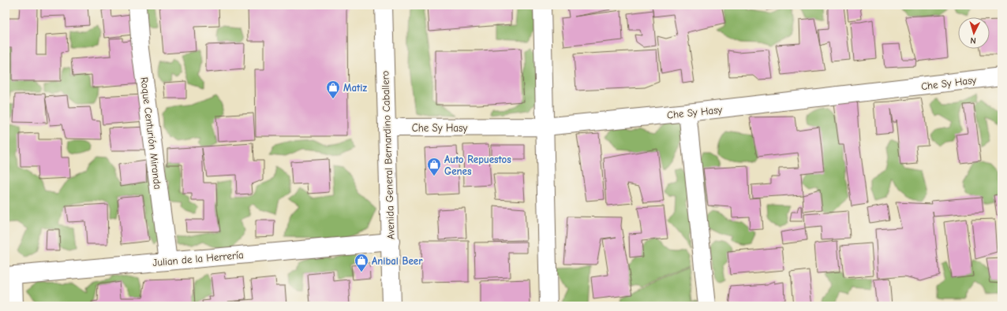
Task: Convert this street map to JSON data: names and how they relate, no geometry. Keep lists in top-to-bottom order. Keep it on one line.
{"streets":{"street":["Che Sy Hasy","Roque Centurión Miranda","Avenida General Bernardino Caballero","Julian de la Herrería"]},"crossings":[["Che Sy Hasy","Avenida General Bernardino Caballero"],["Roque Centurión Miranda","Julian de la Herrería"],["Avenida General Bernardino Caballero","Julian de la Herrería"]],"places":{"shop":["Matiz","Auto Repuestos Genes","Anibal Beer"]},"north":"bottom"}
